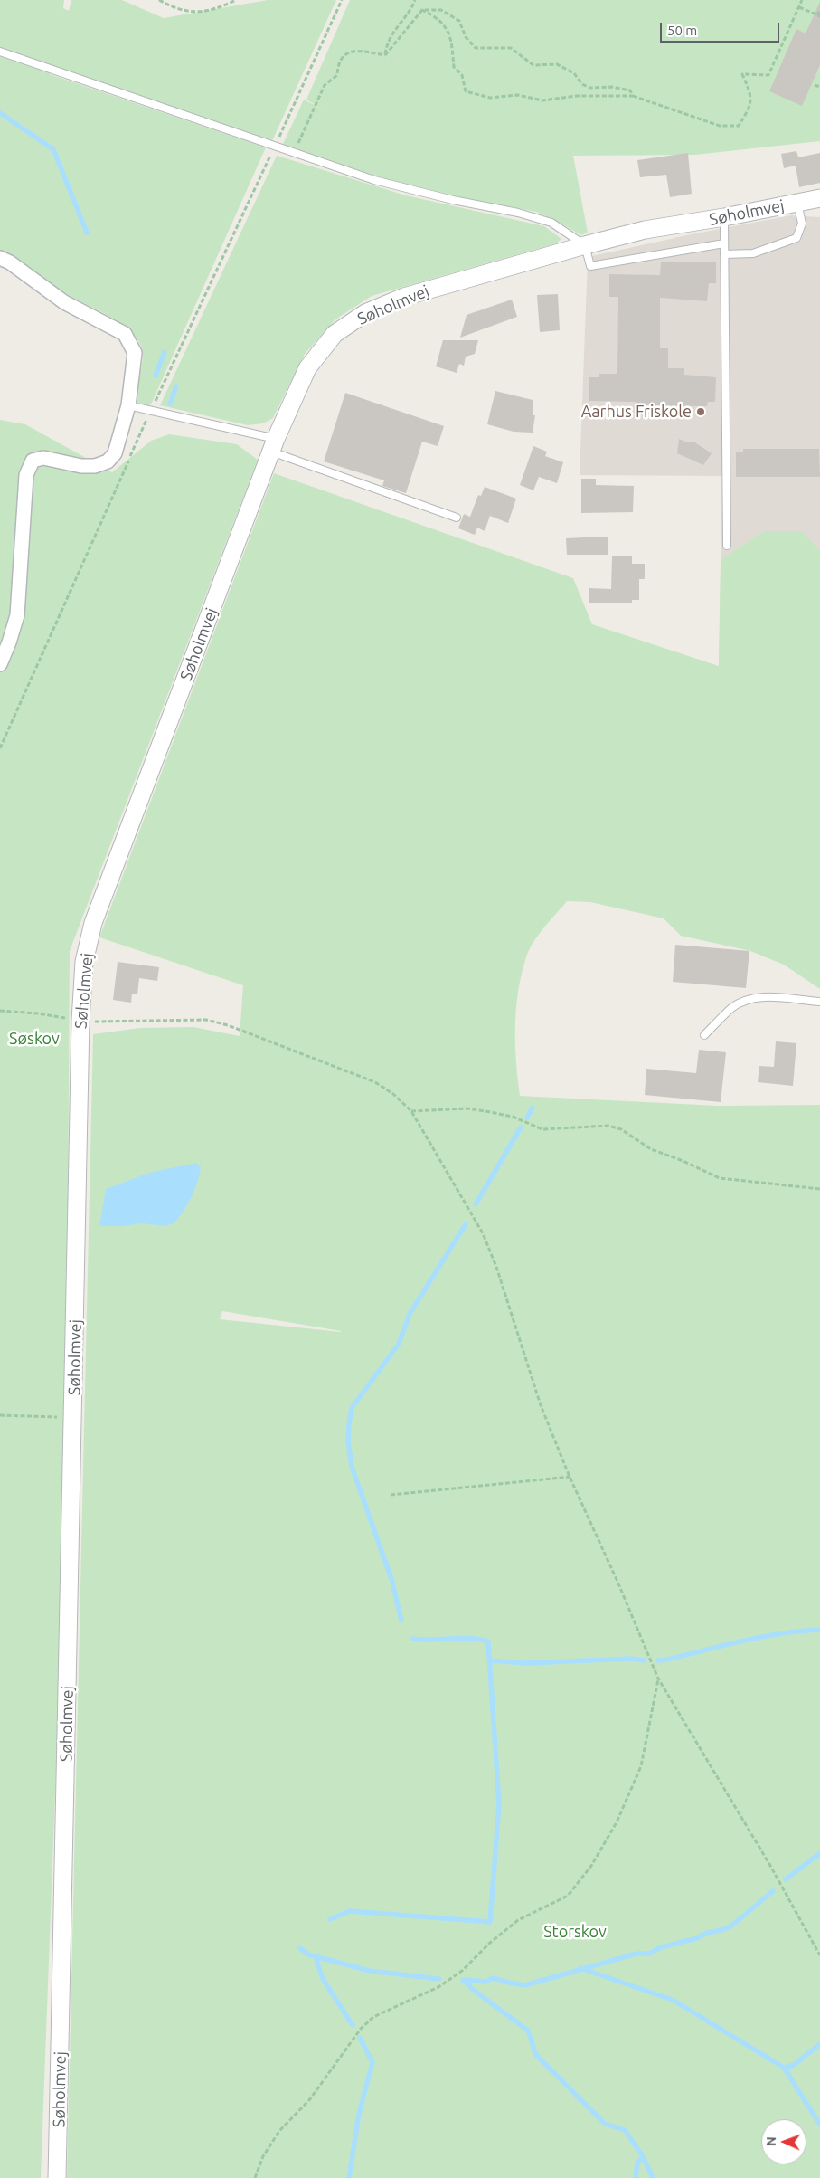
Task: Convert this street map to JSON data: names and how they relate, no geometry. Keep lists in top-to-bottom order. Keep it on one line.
{"streets":{"street":["Søholmvej"]},"parks":["Søskov","Storskov"],"places":["Aarhus Friskole"],"scale_bar":"50 m","north":"left"}
